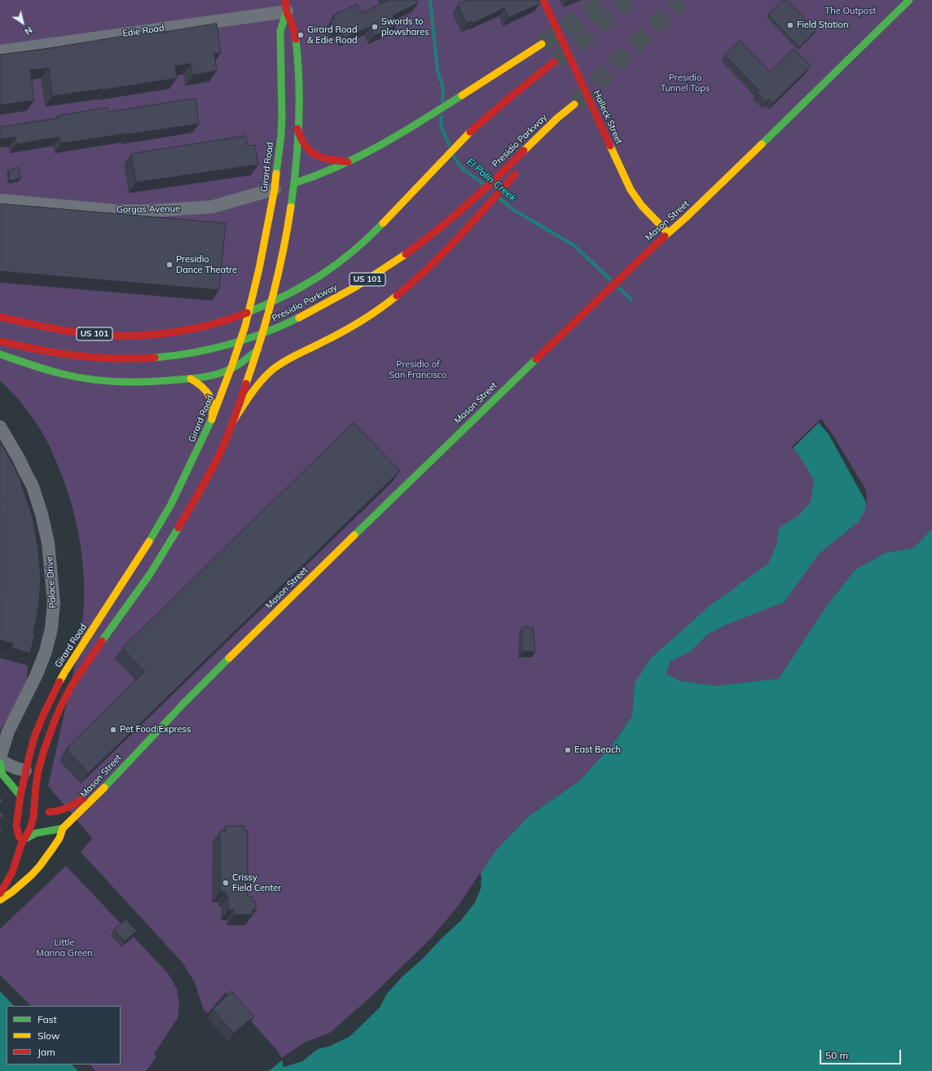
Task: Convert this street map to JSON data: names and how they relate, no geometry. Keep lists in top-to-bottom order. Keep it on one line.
{"streets":{"main road":["Halleck Street","Presidio Parkway","Girard Road","Gorgas Avenue","Mason Street","US 101"],"street":["Edie Road","Palace Drive"]},"crossings":[["Edie Road","Girard Road"],["Halleck Street","Mason Street"],["Girard Road","Gorgas Avenue"]],"water":["El Polín Creek"],"parks":["The Outpost","Presidio Tunnel Tops","Presidio of San Francisco","Little Marina Green"],"places":["Field Station","Swords to plowshares","Girard Road & Edie Road","Presidio Dance Theatre","Pet Food Express","East Beach","Crissy Field Center"],"legend":["Fast","Slow","Jam"],"scale_bar":"50 m","north":"bottom right"}
